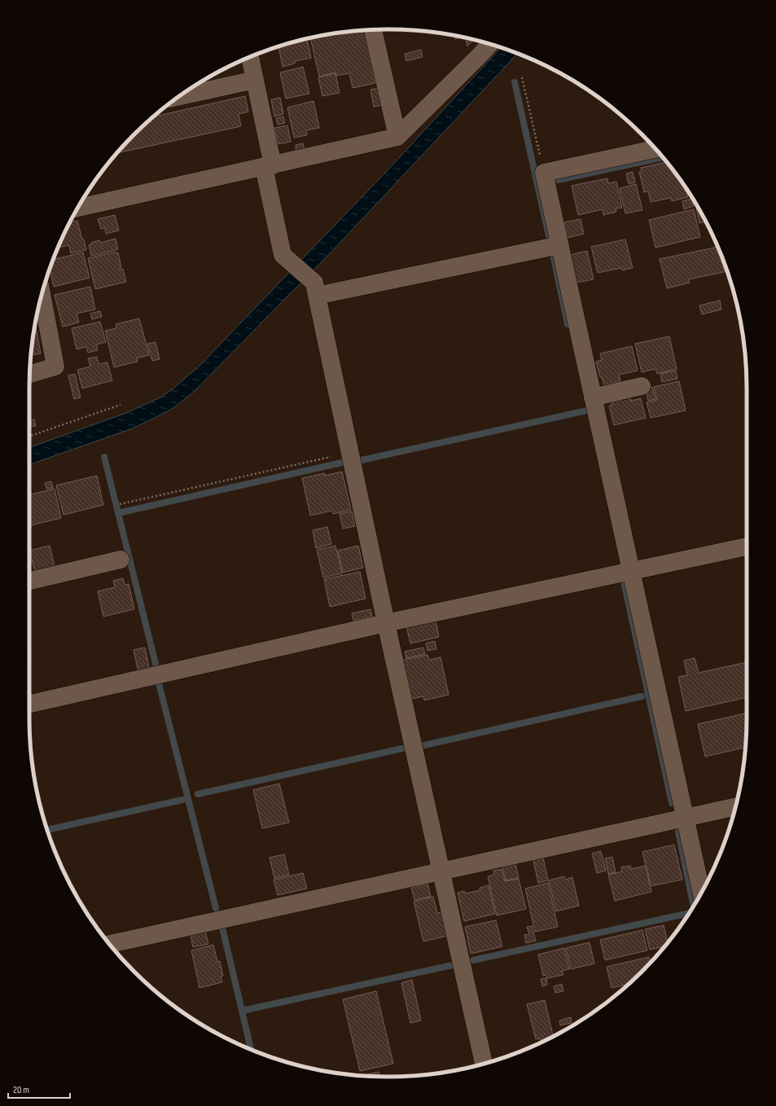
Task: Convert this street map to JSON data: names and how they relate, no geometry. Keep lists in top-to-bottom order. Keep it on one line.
{"scale_bar":"20 m"}
